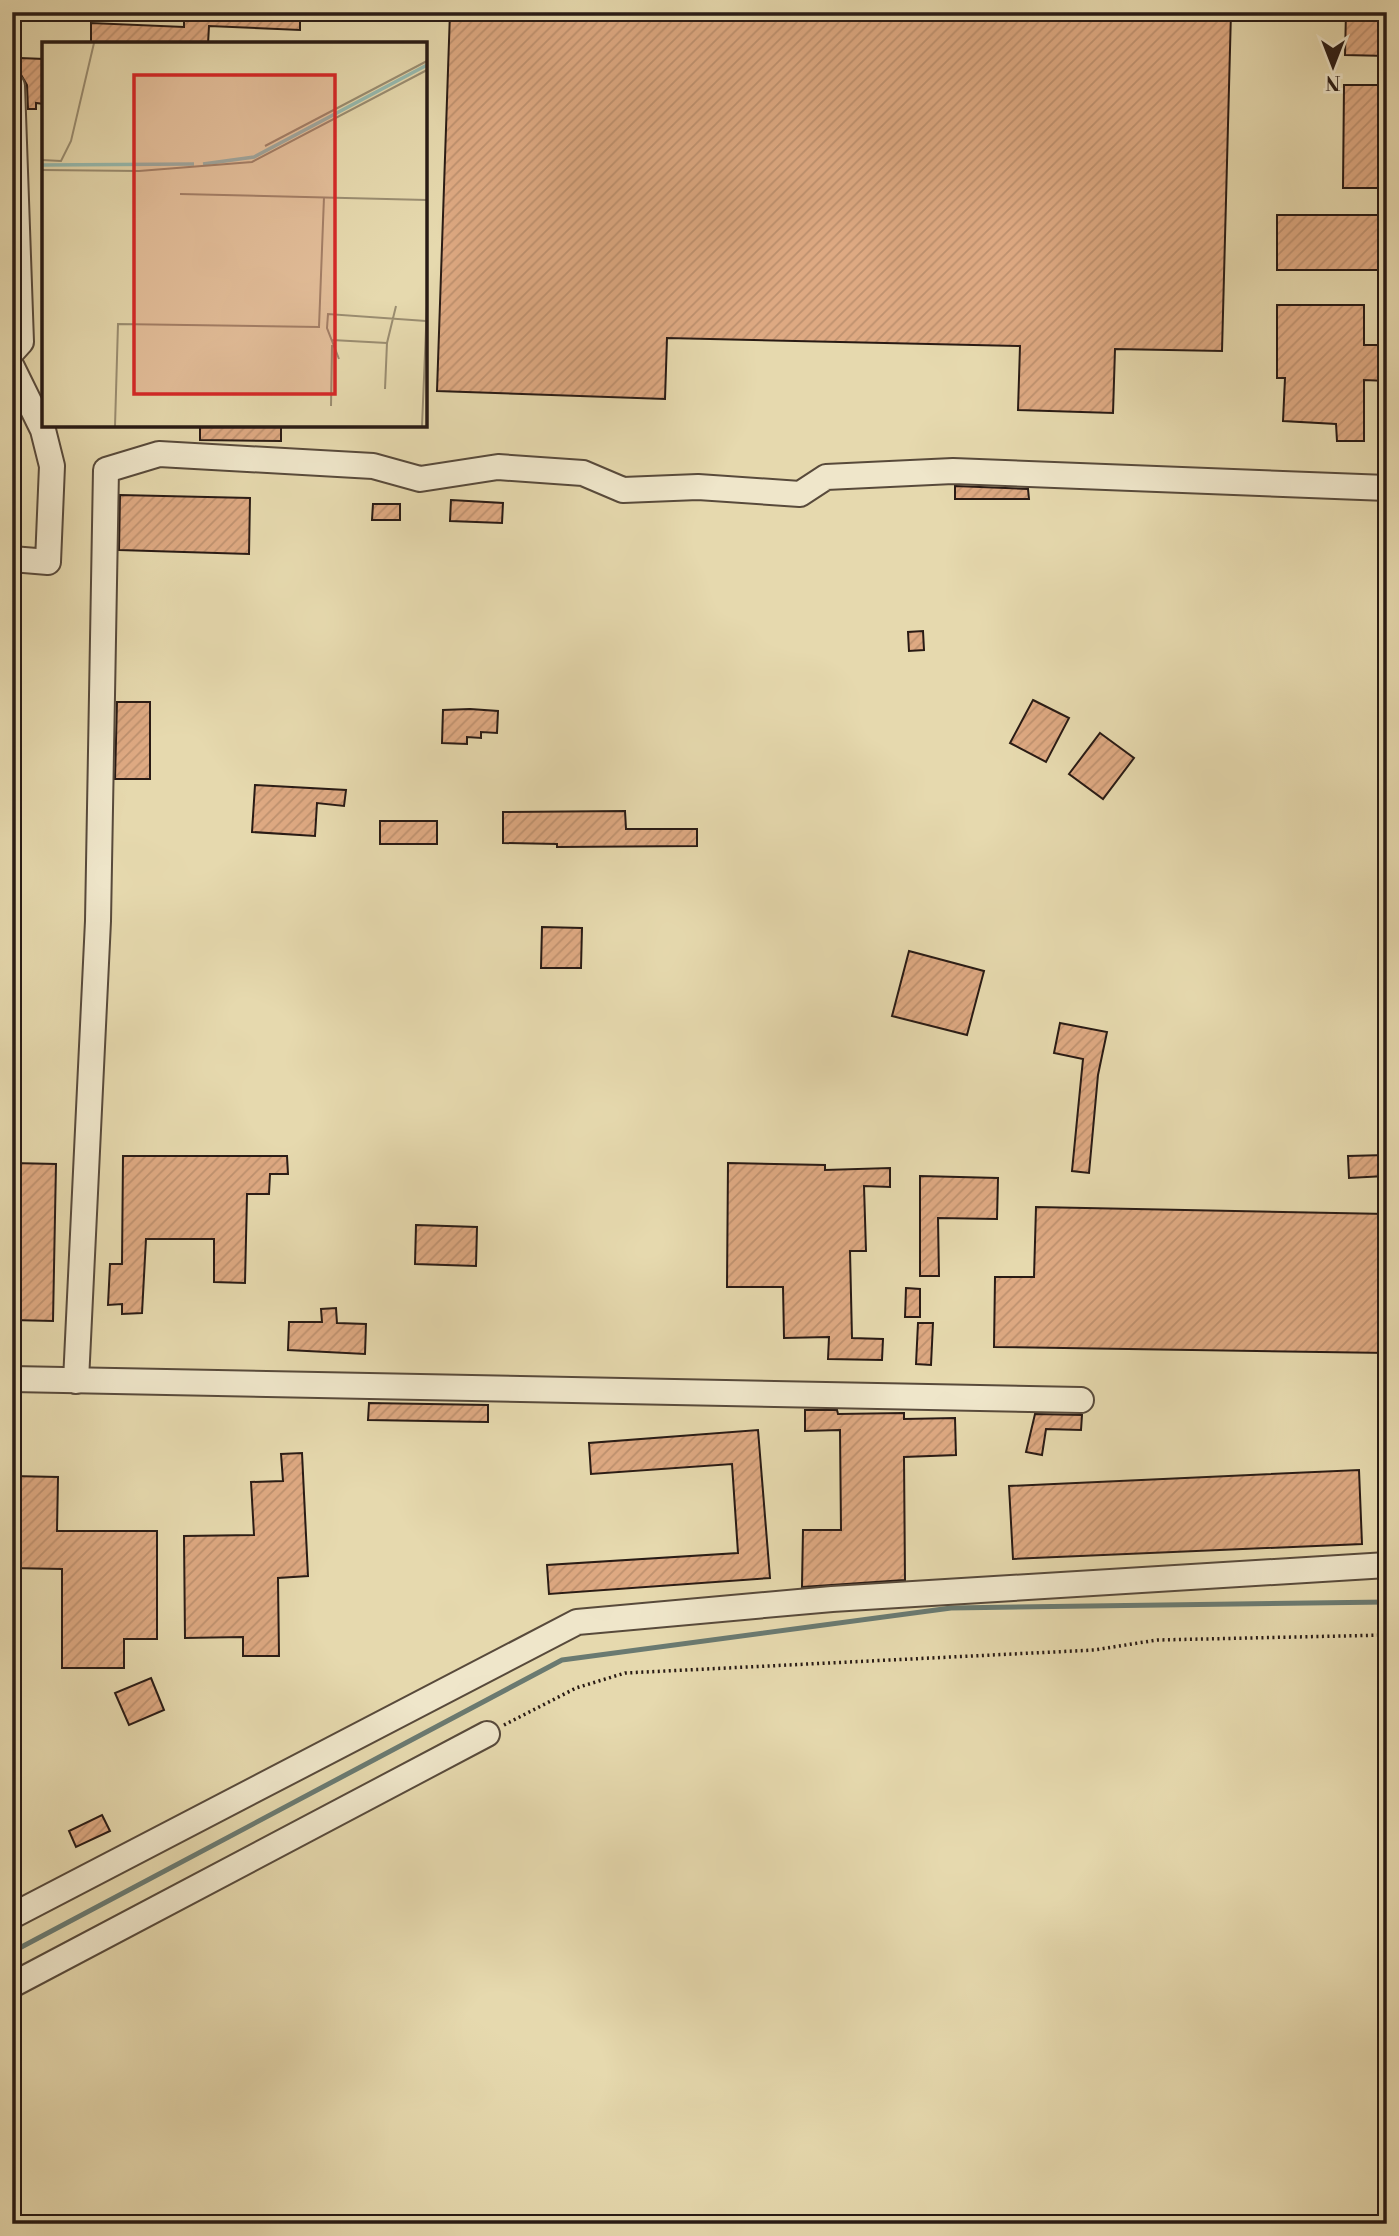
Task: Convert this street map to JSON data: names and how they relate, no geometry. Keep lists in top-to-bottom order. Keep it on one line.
{"north":"bottom"}
